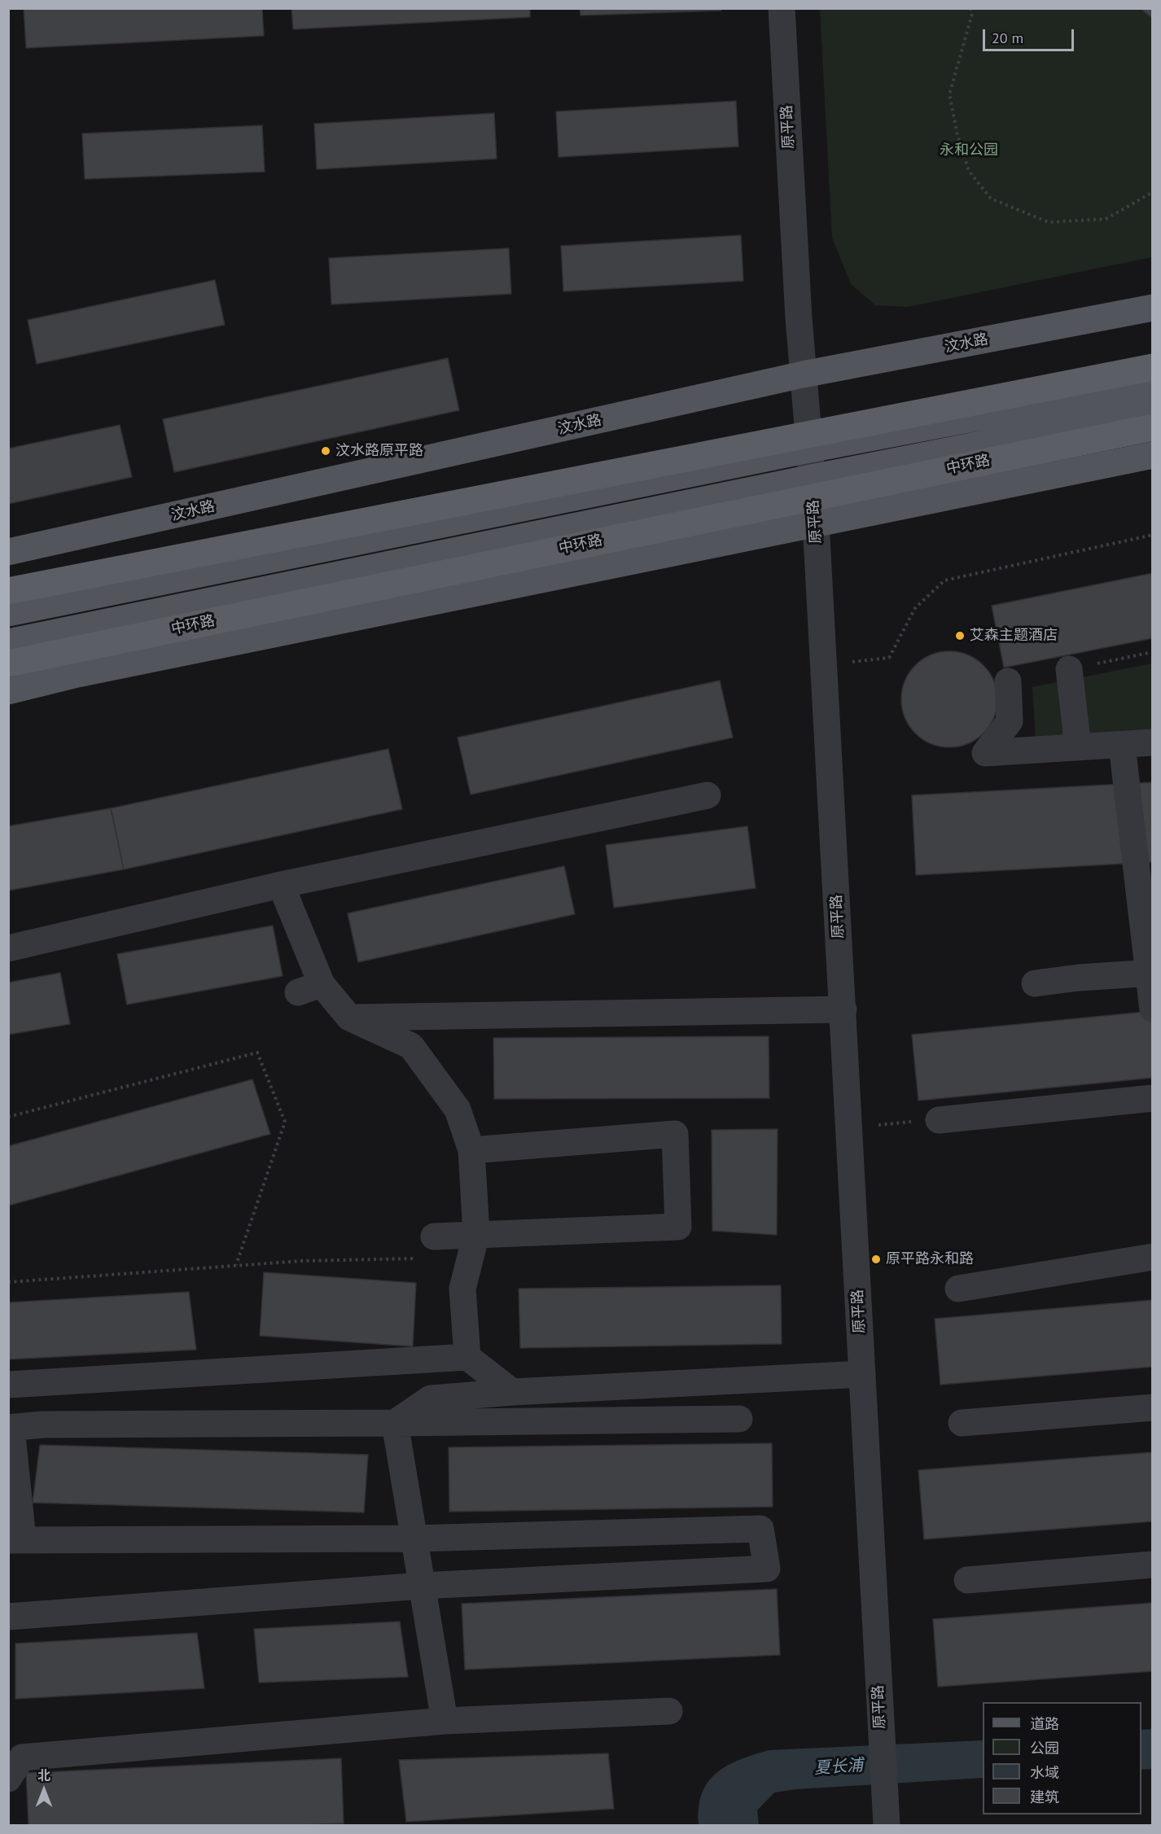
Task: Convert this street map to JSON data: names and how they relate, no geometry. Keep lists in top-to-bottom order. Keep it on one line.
{"streets":{"highway":["中环路"],"main road":["汶水路"],"street":["原平路"]},"crossings":[["原平路","汶水路"]],"water":["夏长浦"],"parks":["永和公园"],"places":["汶水路原平路","艾森主题酒店","原平路永和路"],"legend":["道路","公园","水域","建筑"],"scale_bar":"20 m","north":"top"}
